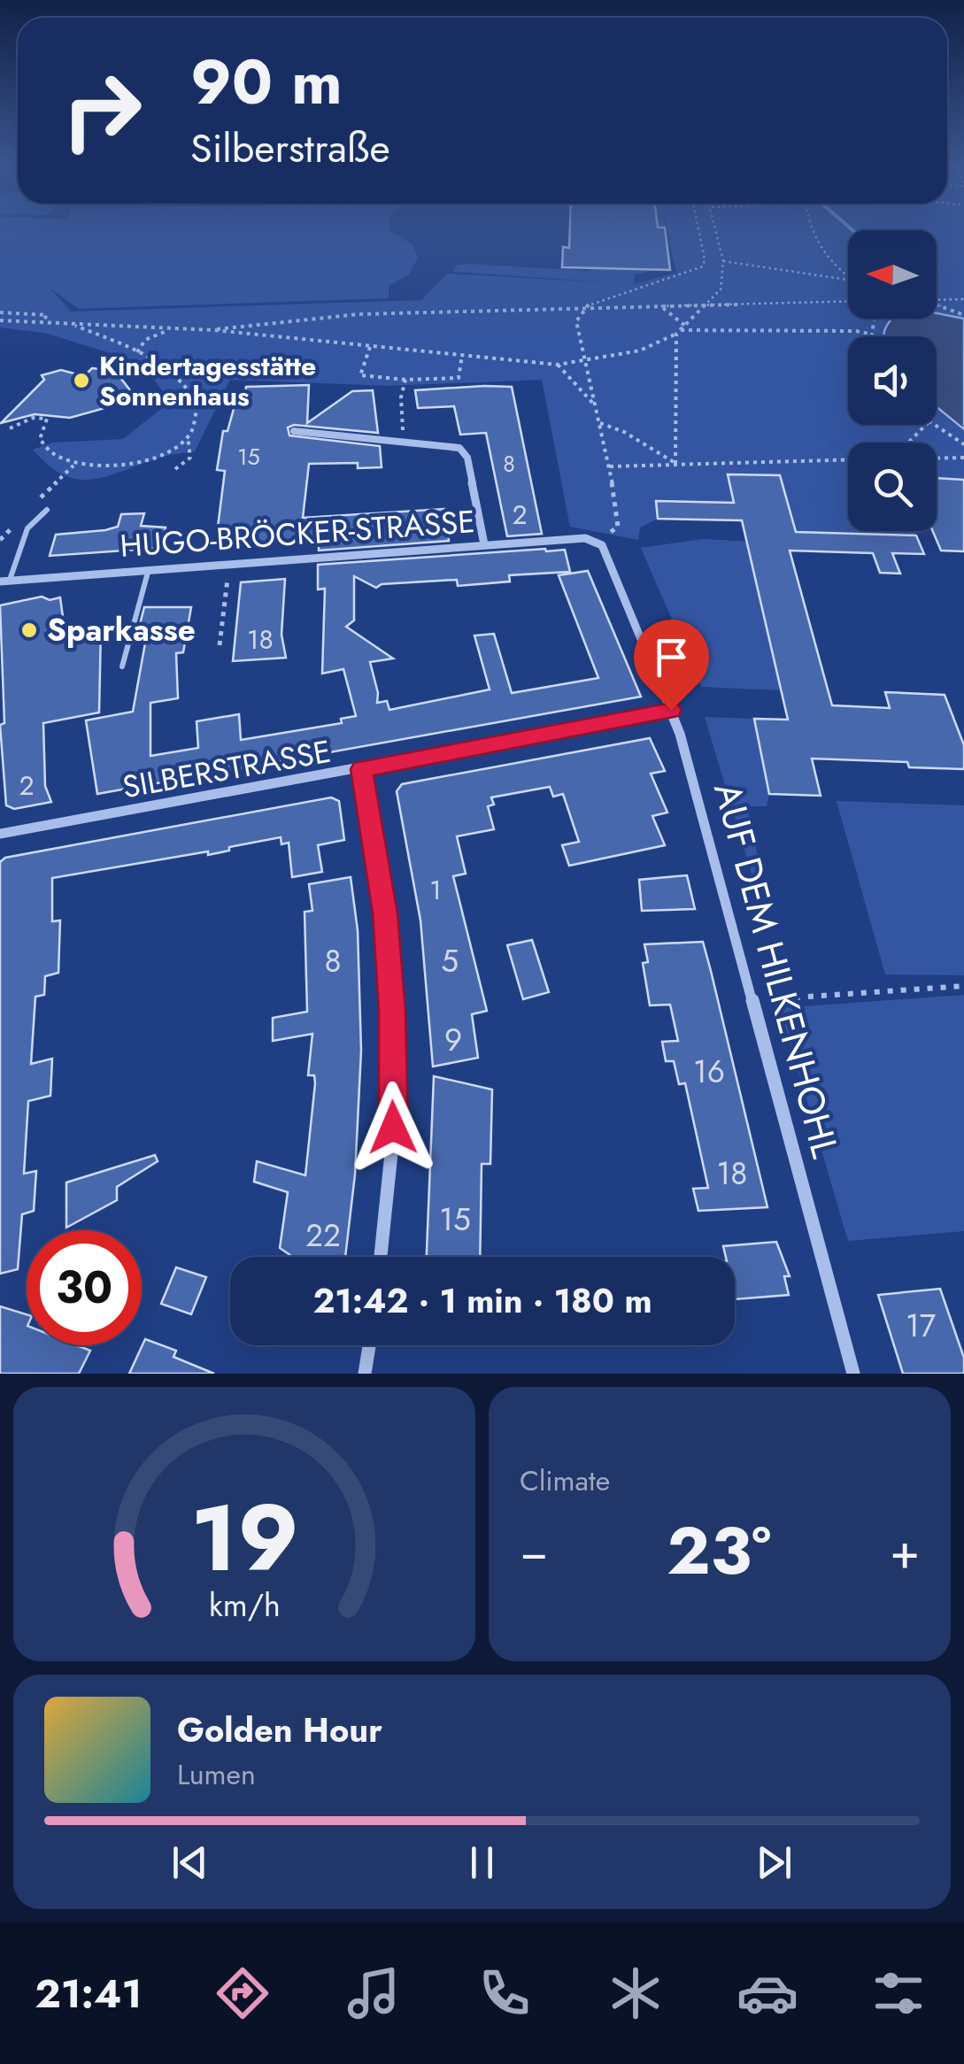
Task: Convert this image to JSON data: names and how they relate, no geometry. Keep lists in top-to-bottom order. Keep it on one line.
{"streets":{"street":["HUGO-BRÖCKER-STRASSE","SILBERSTRASSE","AUF DEM HILKENHOHL"]},"crossings":[["HUGO-BRÖCKER-STRASSE","AUF DEM HILKENHOHL"],["SILBERSTRASSE","AUF DEM HILKENHOHL"]],"places":["Kindertagesstätte Sonnenhaus","Sparkasse"],"house_numbers":["15","8","2","18","2","1","8","5","9","16","18","15","22","17"],"north":"left","page":{"turn":["90 m","Silberstraße"],"limit":"30","trip":"21:42 · 1 min · 180 m","tile":"Climate","heat":["−","23°","+"],"song":["Golden Hour","Lumen"],"tabs":"21:41","gauge":["19","km/h"]}}
